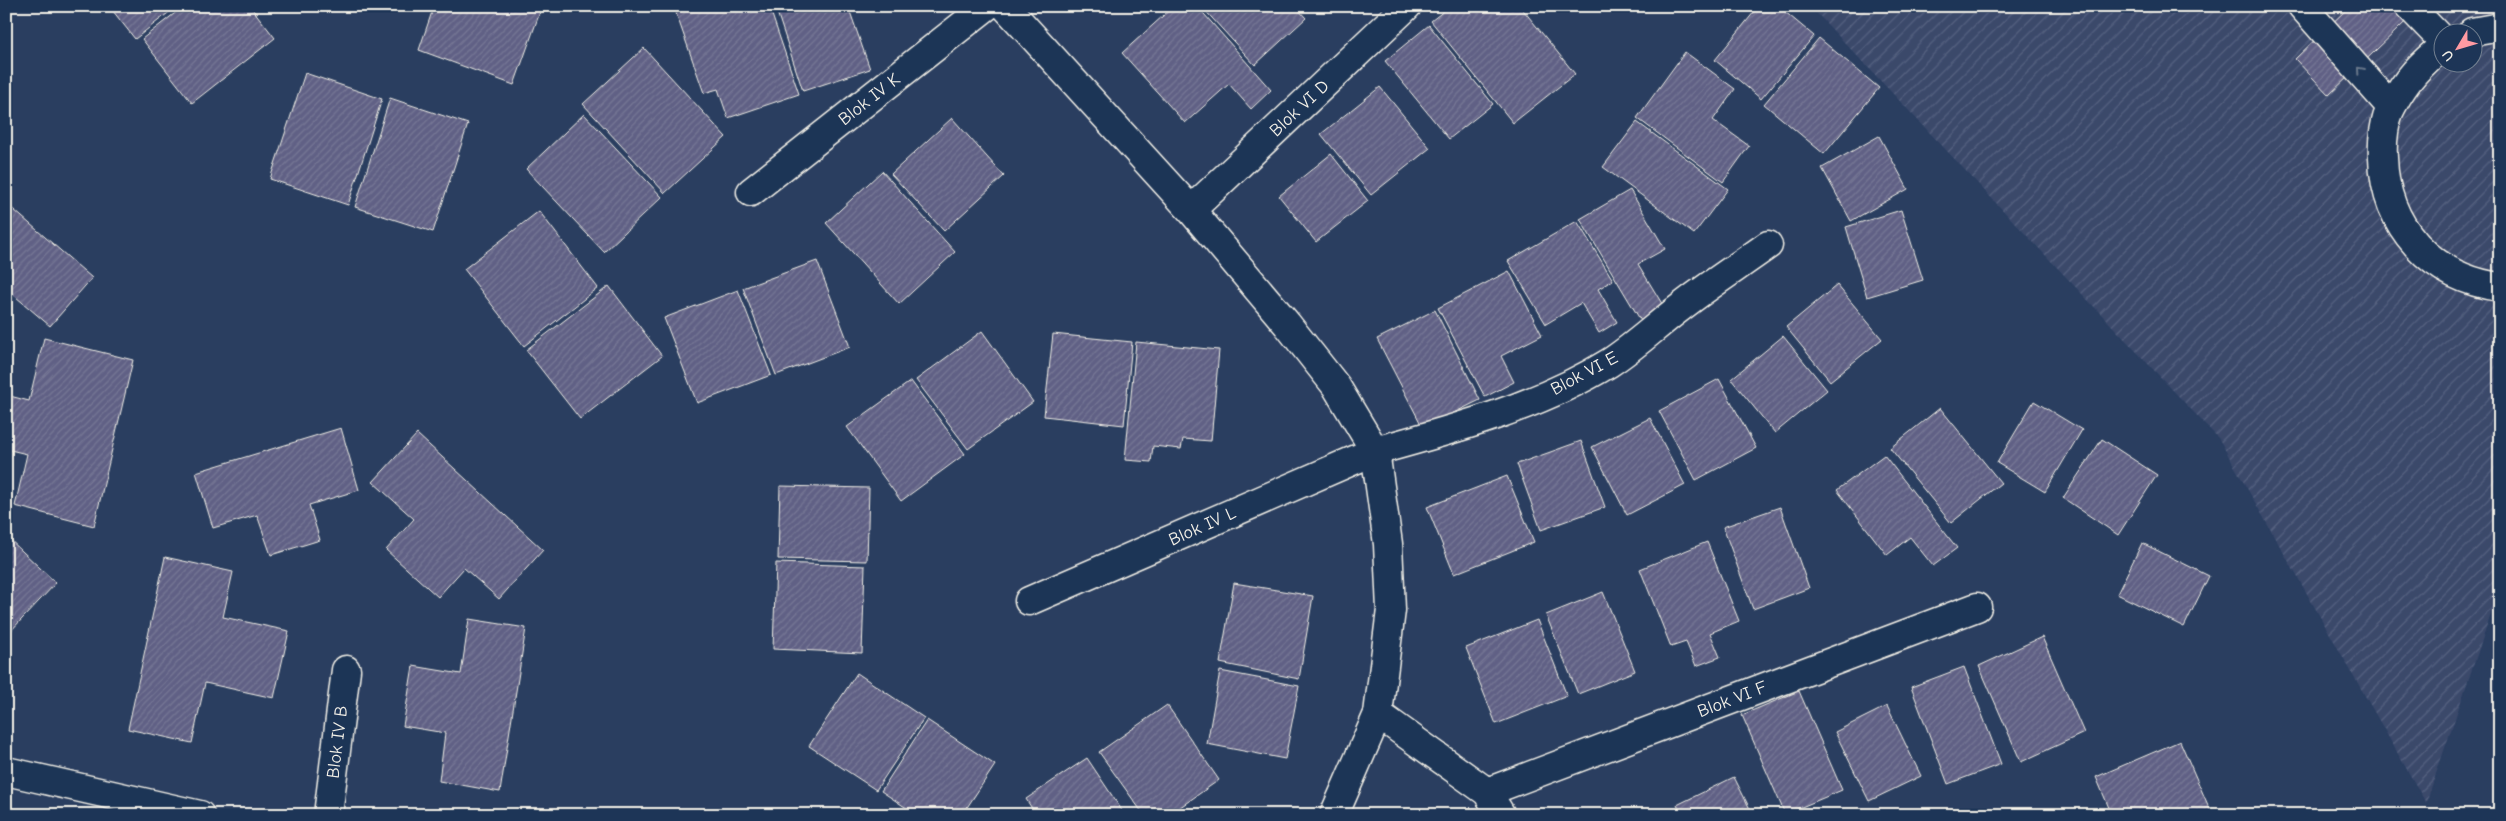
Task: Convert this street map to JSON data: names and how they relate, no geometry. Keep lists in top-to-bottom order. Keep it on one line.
{"streets":{"street":["Blok IV K","Blok VI D","Blok VI E","Blok IV L","Blok VI F","Blok IV B"]},"crossings":[["Blok VI E","Blok IV L"]],"north":"bottom left"}
